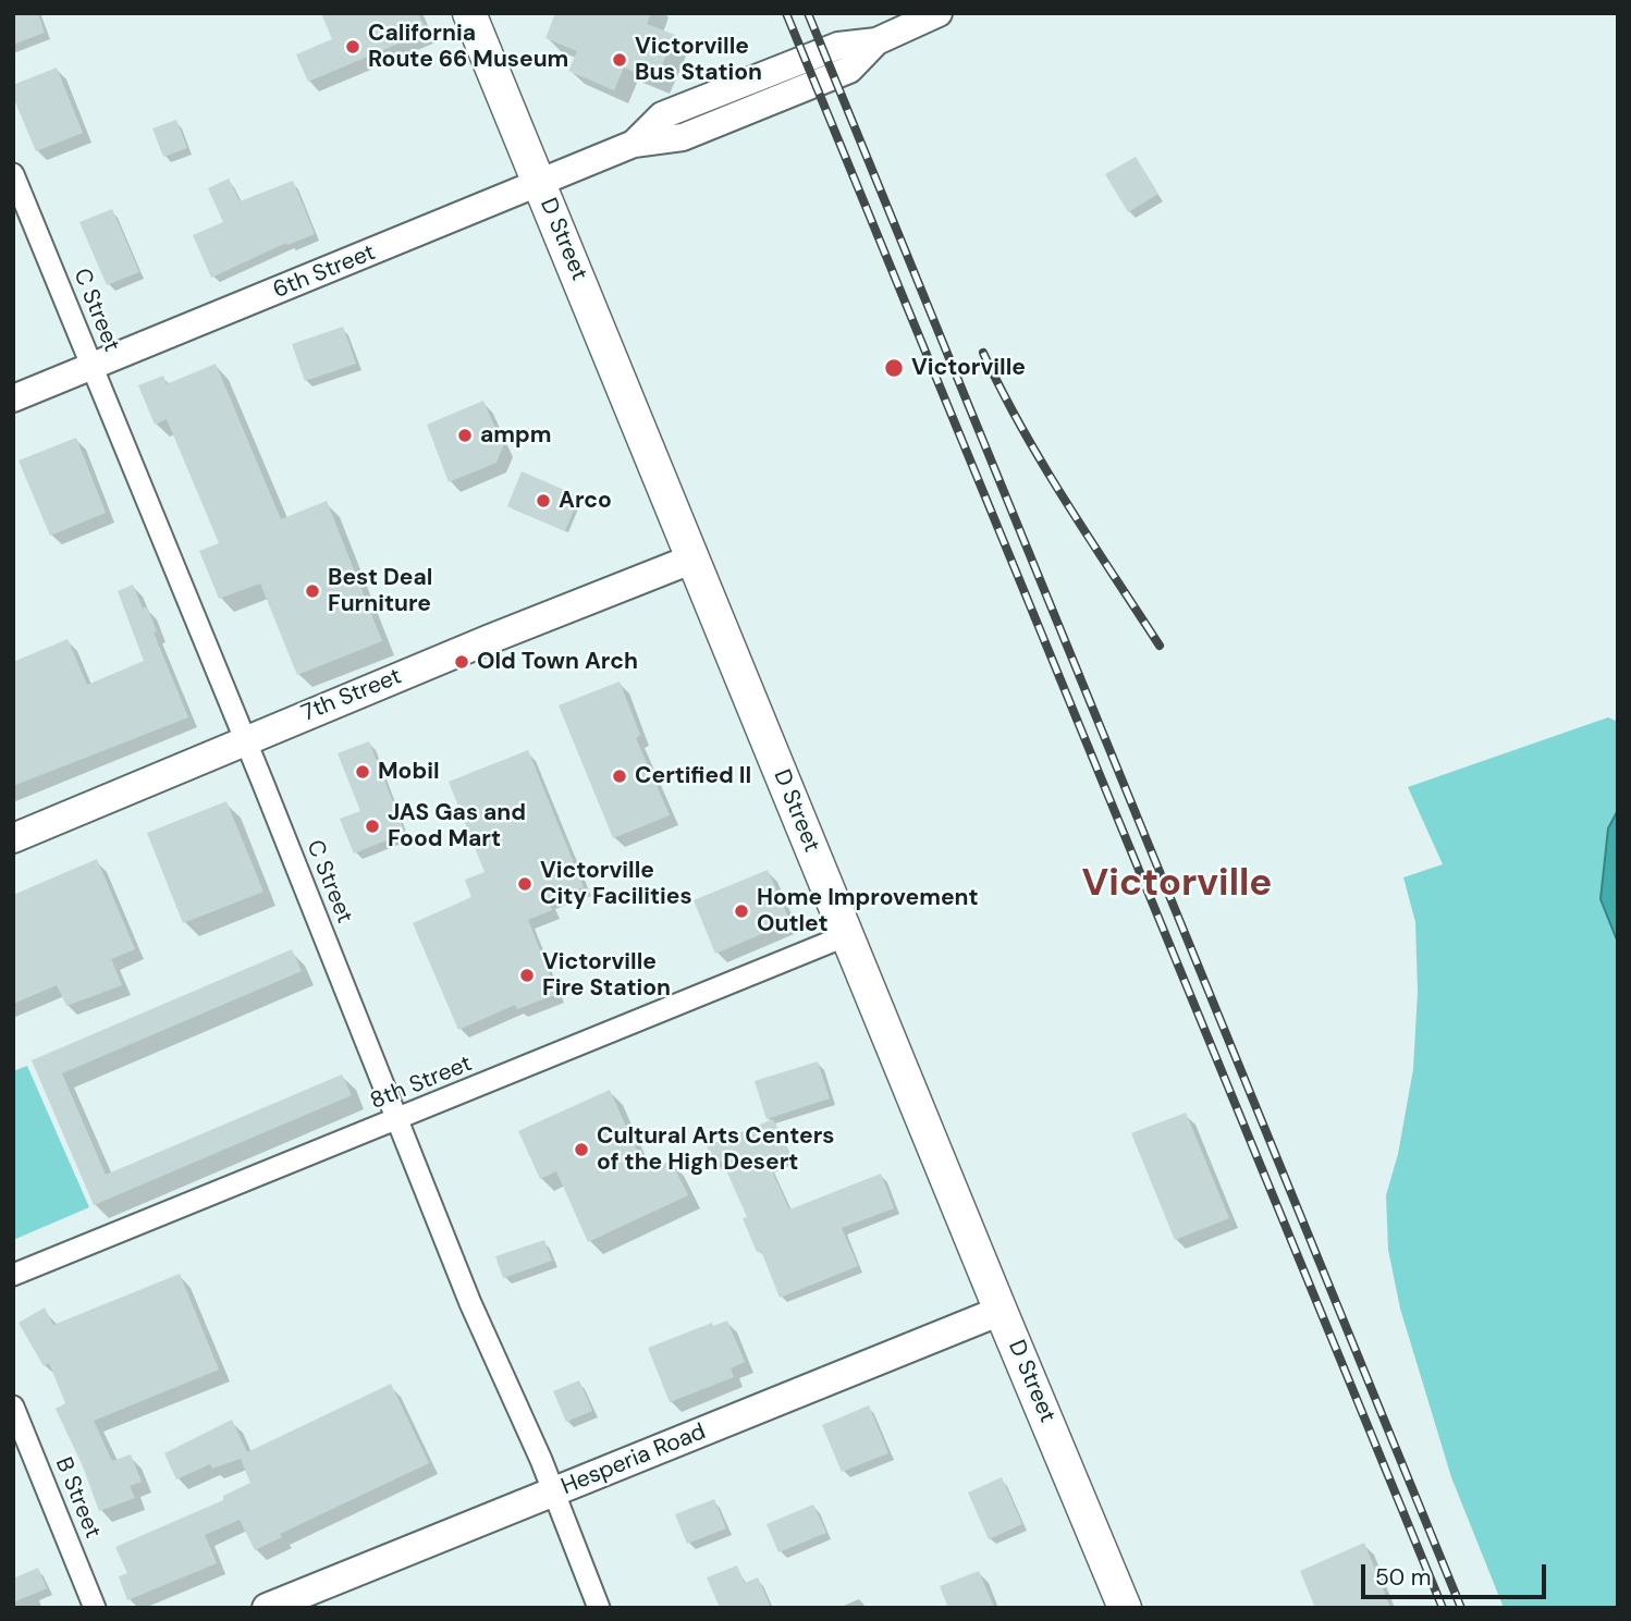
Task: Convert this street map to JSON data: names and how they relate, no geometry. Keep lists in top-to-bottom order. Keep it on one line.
{"streets":{"main road":["D Street","7th Street","Hesperia Road"],"street":["6th Street","C Street","8th Street","B Street"]},"crossings":[["D Street","6th Street"],["D Street","7th Street"],["D Street","8th Street"],["D Street","Hesperia Road"],["6th Street","C Street"],["C Street","7th Street"],["C Street","8th Street"],["C Street","Hesperia Road"]],"districts":["Victorville"],"places":["California Route 66 Museum","Victorville Bus Station","Victorville","ampm","Arco","Best Deal Furniture","Old Town Arch","Mobil","Certified II","JAS Gas and Food Mart","Victorville City Facilities","Home Improvement Outlet","Victorville Fire Station","Cultural Arts Centers of the High Desert"],"scale_bar":"50 m"}
